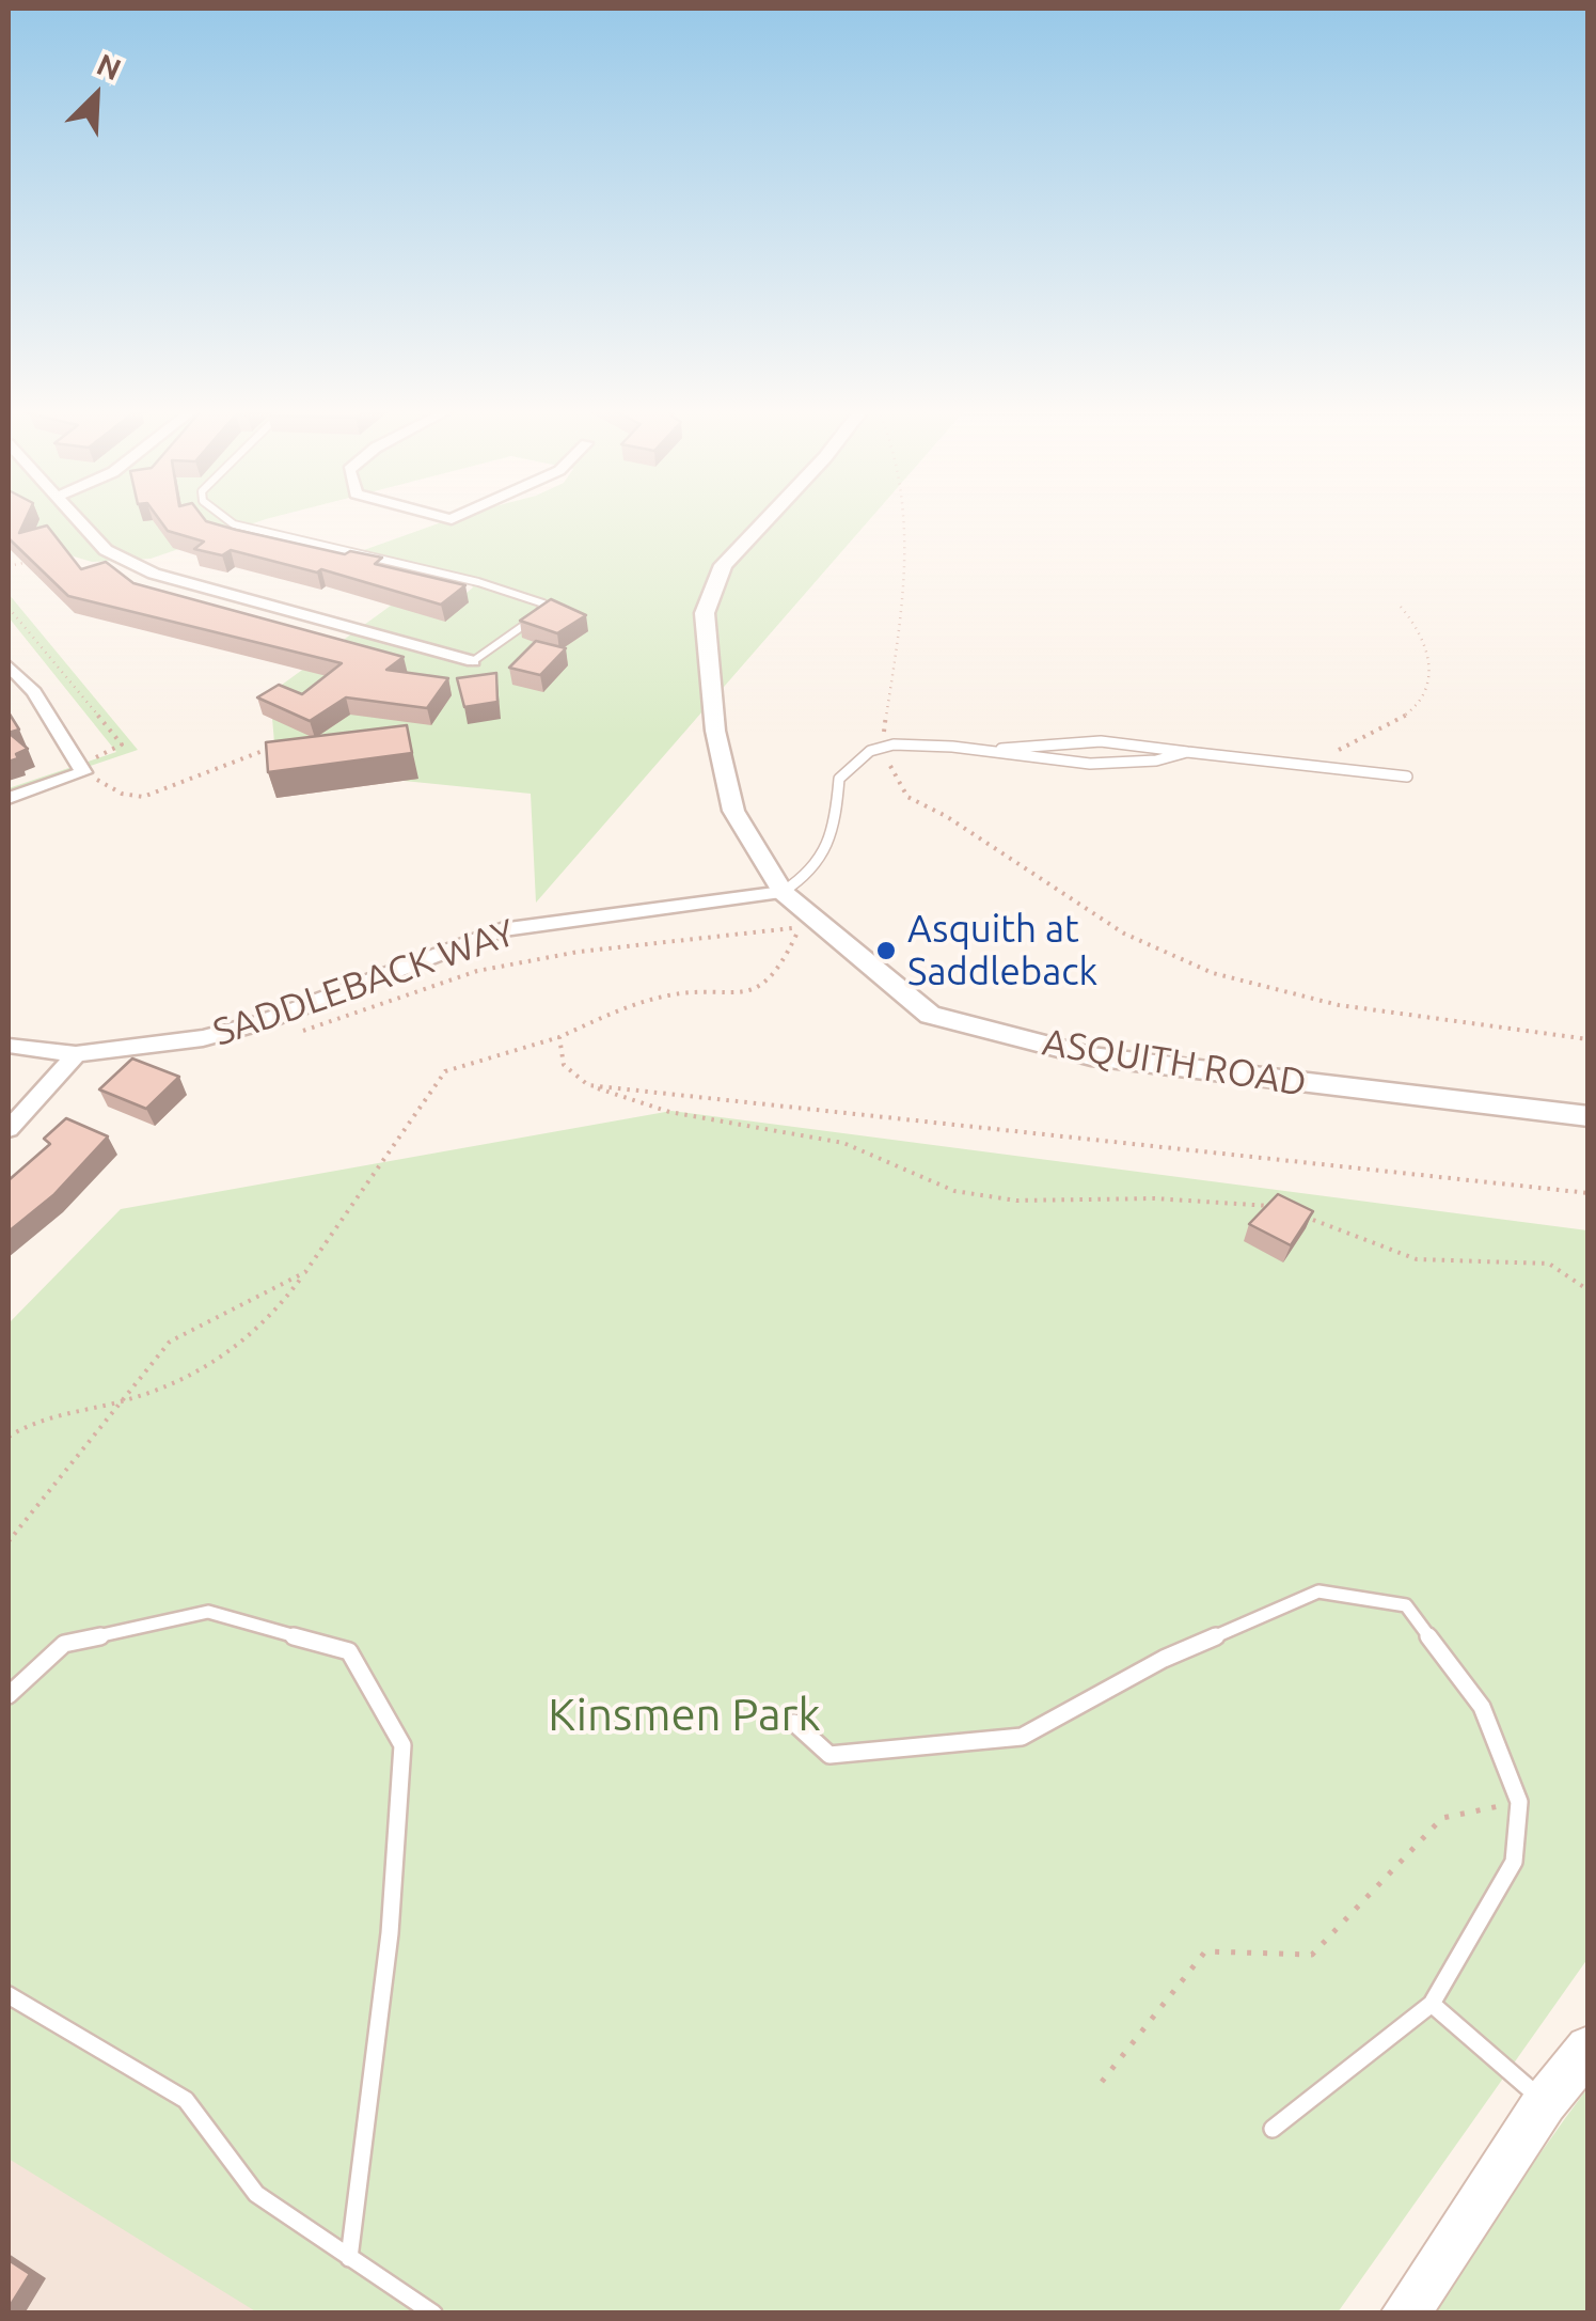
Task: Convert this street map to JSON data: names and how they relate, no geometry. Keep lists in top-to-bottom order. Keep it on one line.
{"streets":{"street":["SADDLEBACK WAY","ASQUITH ROAD"]},"crossings":[["SADDLEBACK WAY","ASQUITH ROAD"]],"parks":["Kinsmen Park"],"places":["Asquith at Saddleback"],"north":"top right"}
